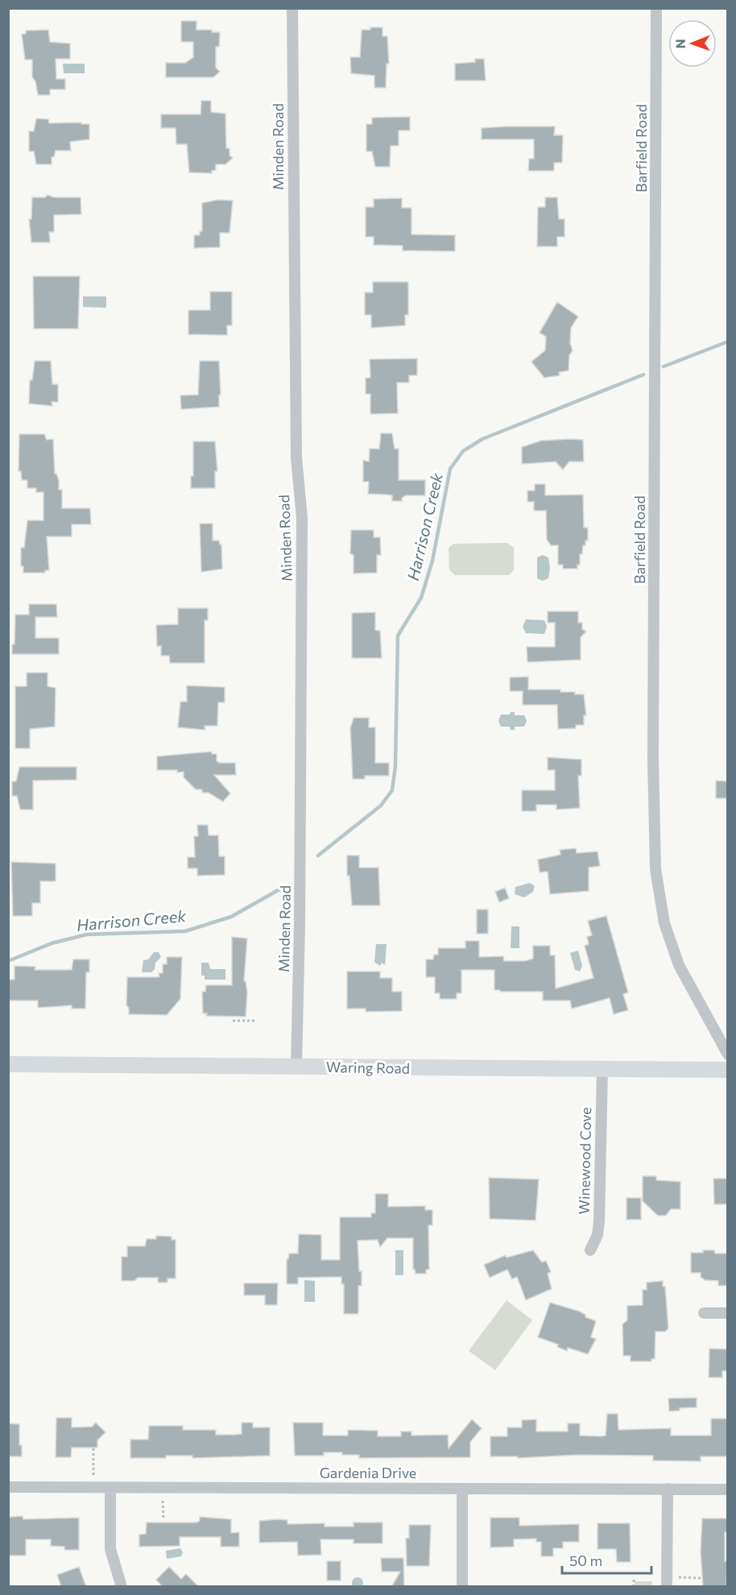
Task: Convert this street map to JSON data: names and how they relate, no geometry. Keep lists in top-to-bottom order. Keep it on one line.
{"streets":{"main road":["Waring Road"],"street":["Minden Road","Barfield Road","Winewood Cove","Gardenia Drive"]},"crossings":[["Minden Road","Waring Road"],["Waring Road","Winewood Cove"]],"water":["Harrison Creek"],"scale_bar":"50 m","north":"left"}
